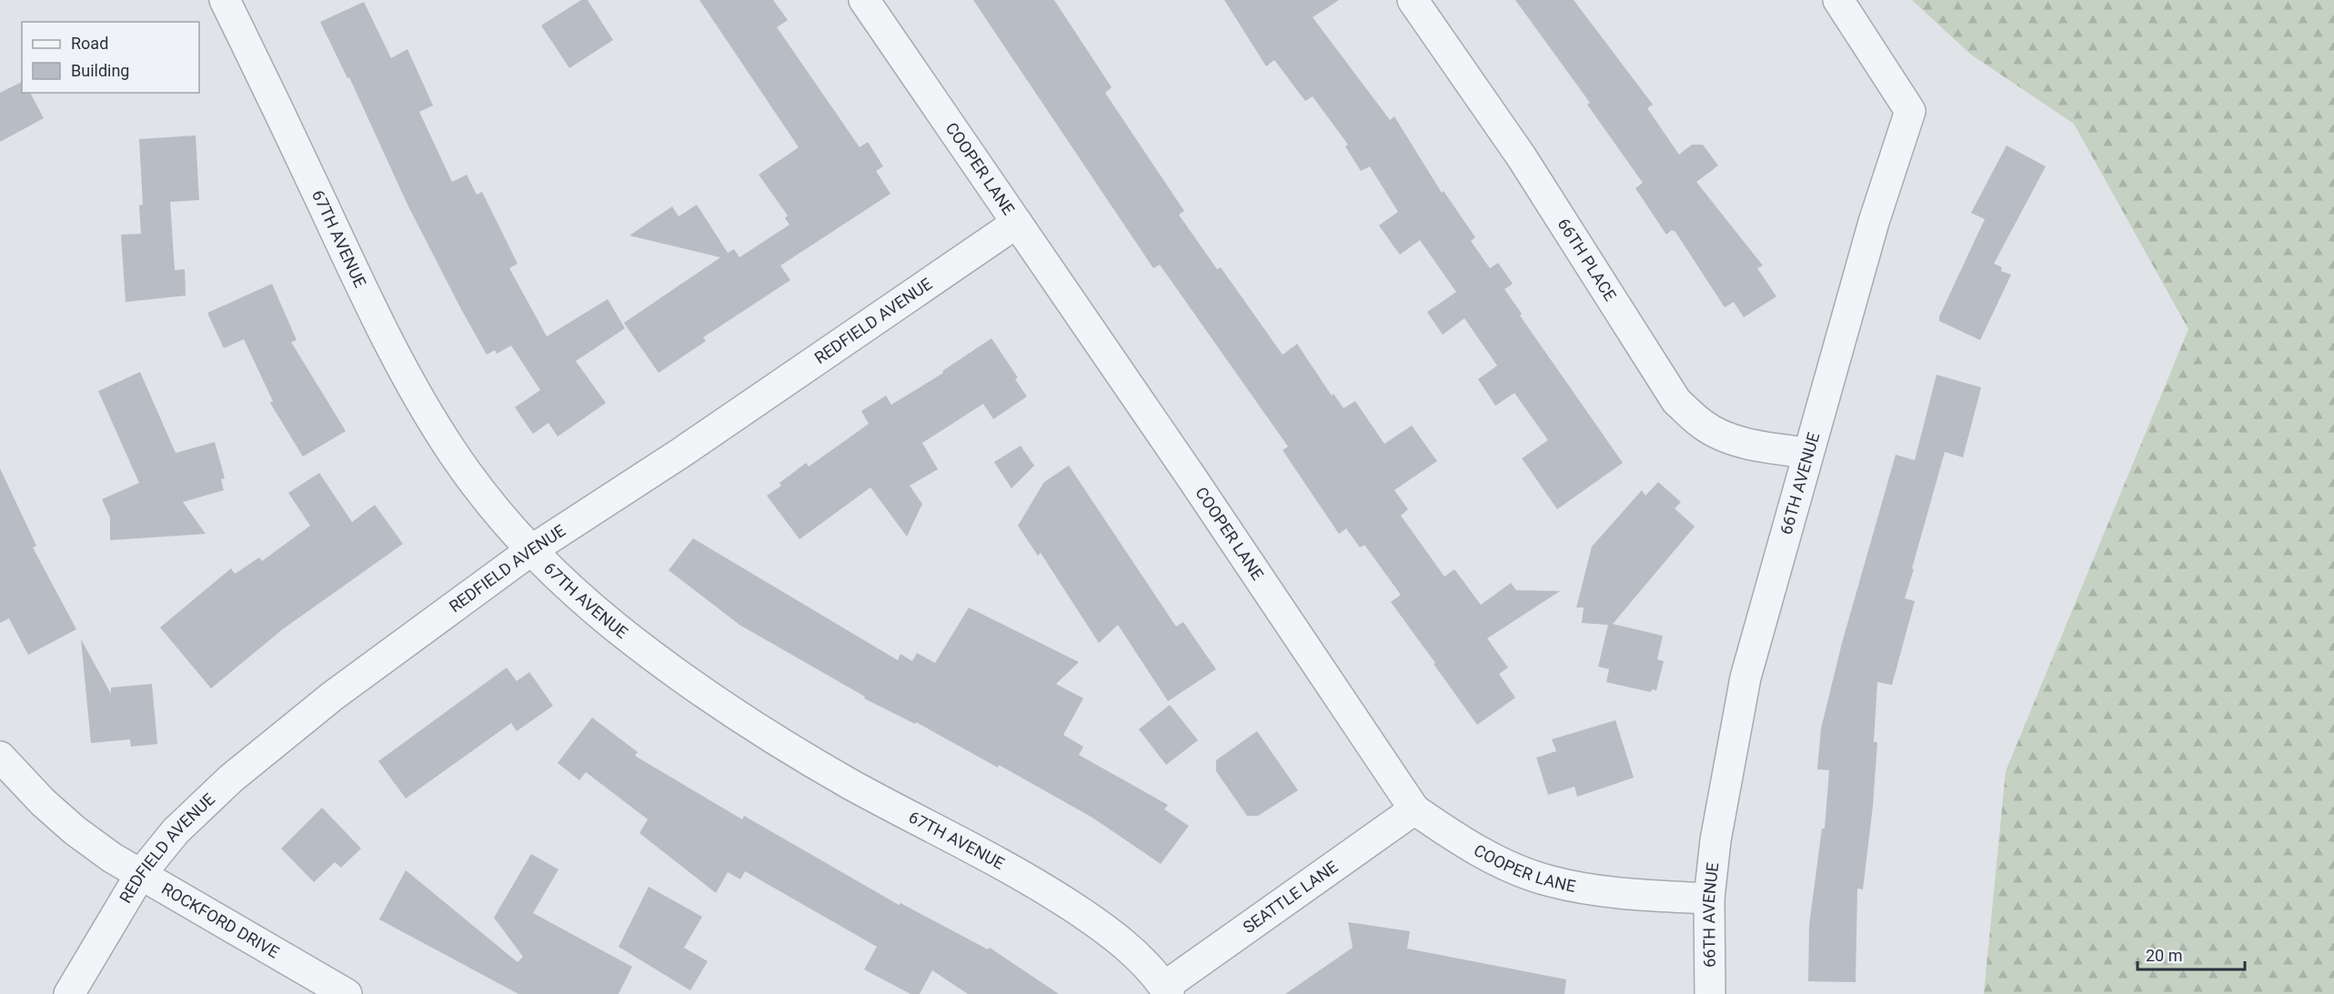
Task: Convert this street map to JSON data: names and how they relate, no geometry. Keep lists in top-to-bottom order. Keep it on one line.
{"streets":{"street":["COOPER LANE","67TH AVENUE","66TH PLACE","REDFIELD AVENUE","66TH AVENUE","SEATTLE LANE","ROCKFORD DRIVE"]},"crossings":[["COOPER LANE","REDFIELD AVENUE"],["COOPER LANE","66TH AVENUE"],["COOPER LANE","SEATTLE LANE"],["67TH AVENUE","REDFIELD AVENUE"],["67TH AVENUE","SEATTLE LANE"],["66TH PLACE","66TH AVENUE"],["REDFIELD AVENUE","ROCKFORD DRIVE"]],"legend":["Road","Building"],"scale_bar":"20 m"}
